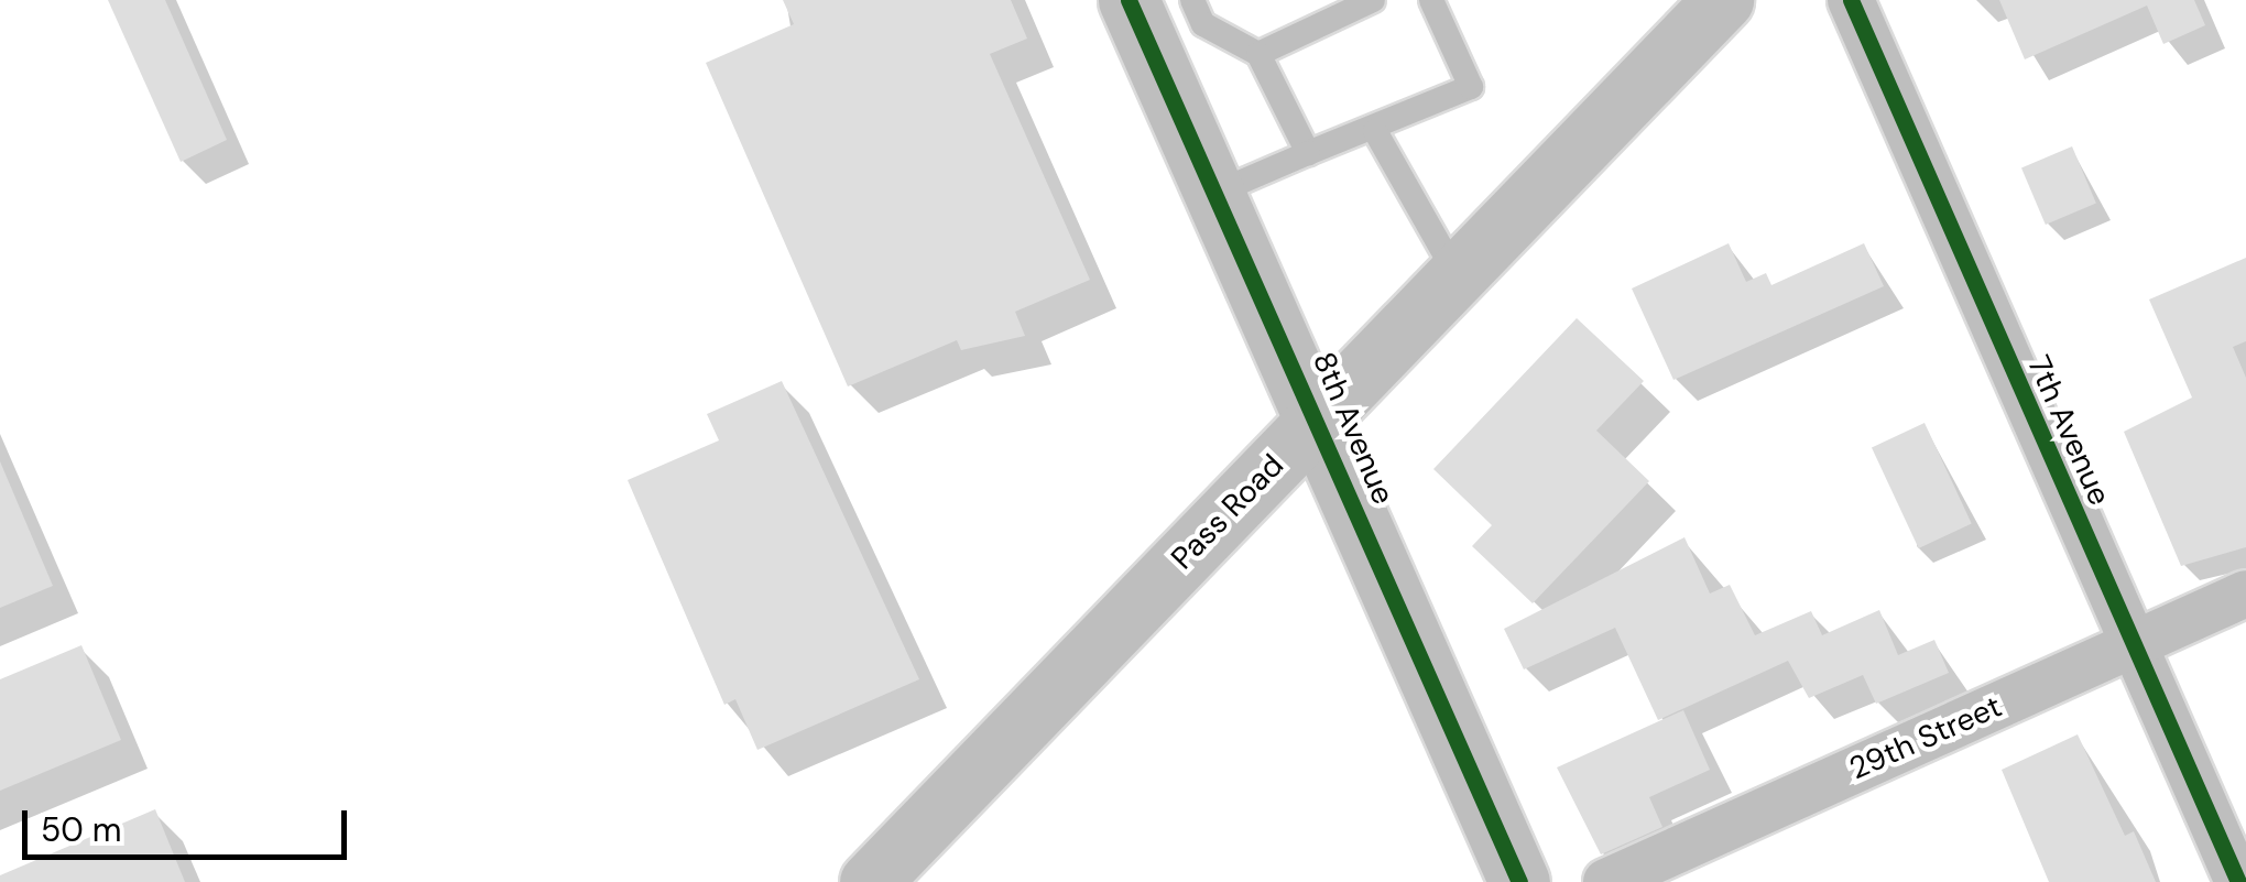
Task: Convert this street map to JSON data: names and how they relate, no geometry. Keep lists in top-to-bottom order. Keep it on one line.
{"streets":{"main road":["8th Avenue","Pass Road"],"street":["7th Avenue","29th Street"]},"crossings":[["8th Avenue","Pass Road"],["7th Avenue","29th Street"]],"scale_bar":"50 m"}
